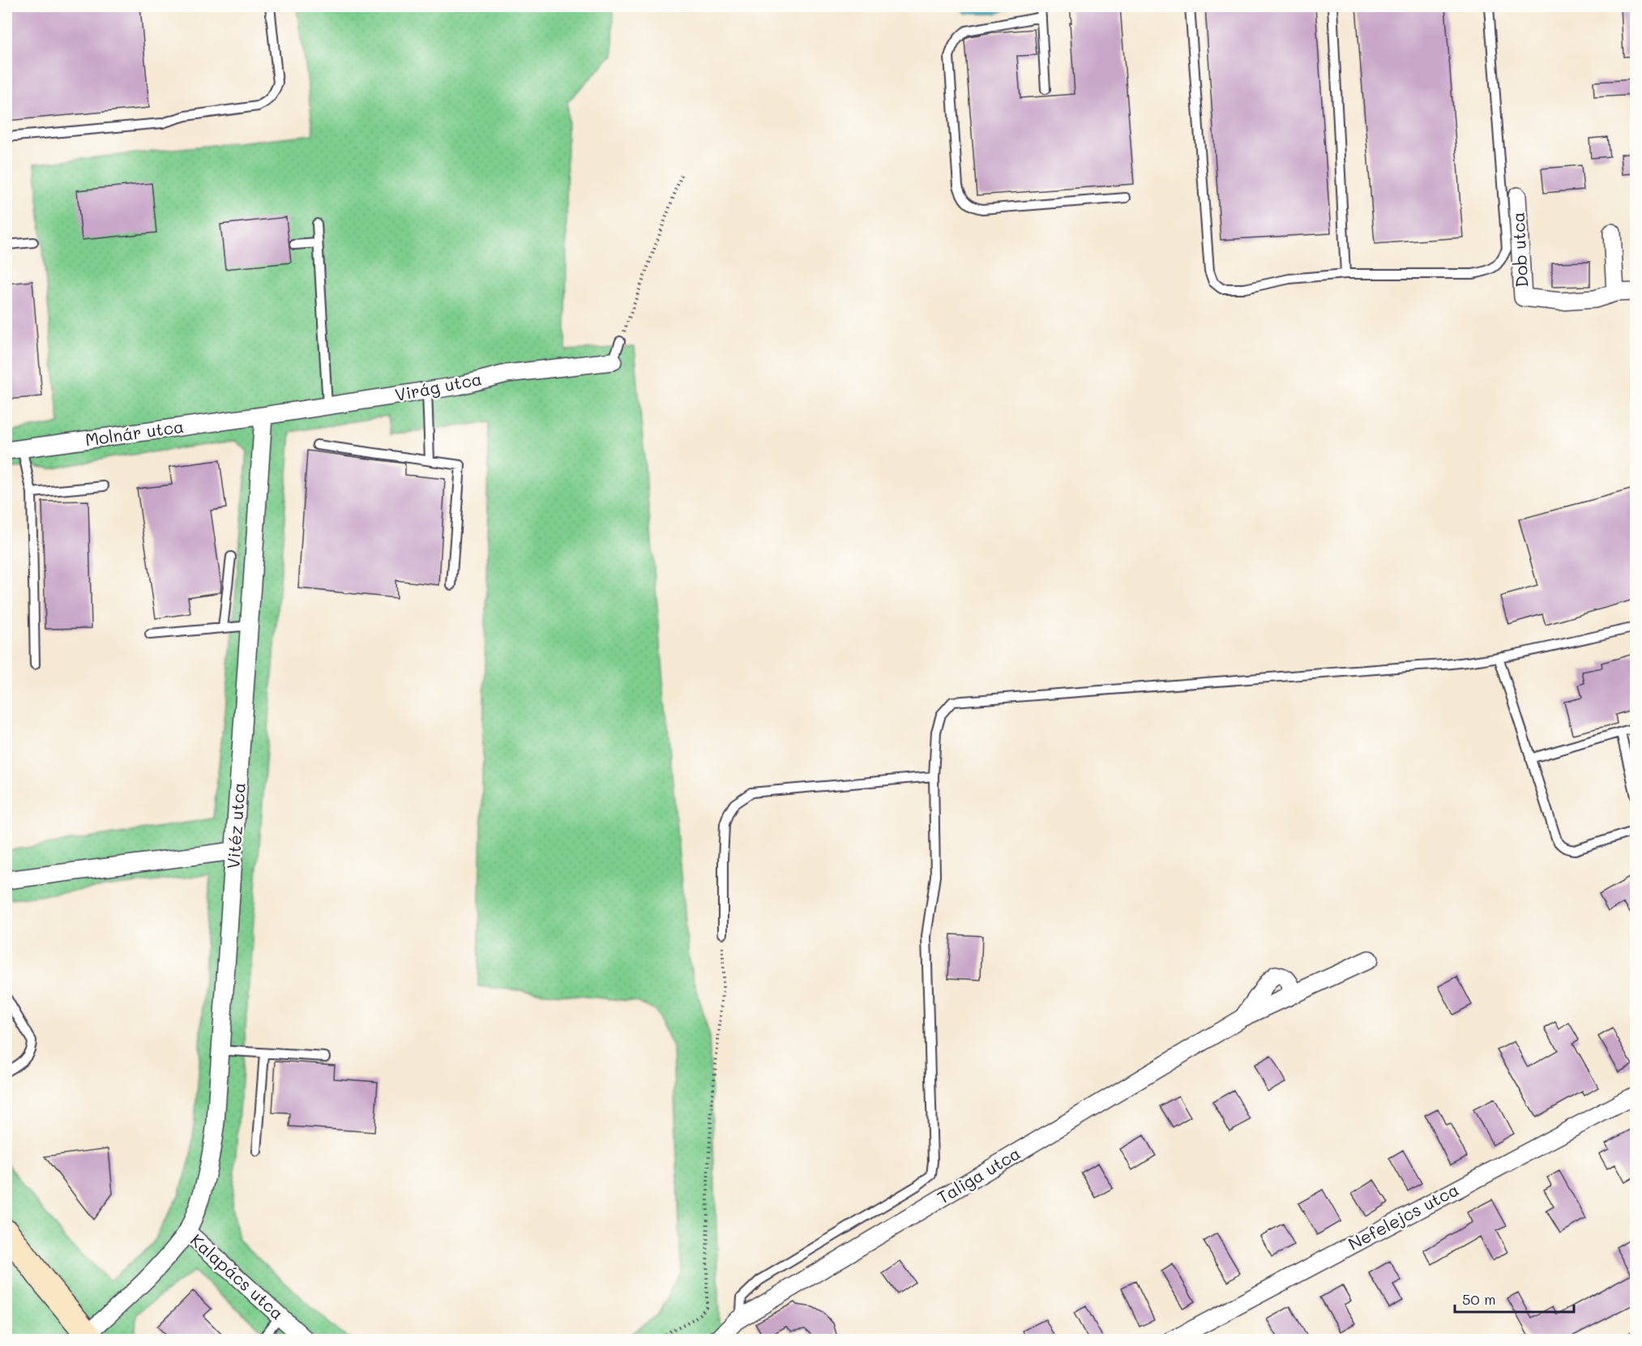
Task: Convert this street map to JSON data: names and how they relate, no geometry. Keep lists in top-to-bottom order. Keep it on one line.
{"streets":{"street":["Dob utca","Virág utca","Molnár utca","Vitéz utca","Taliga utca","Nefelejcs utca","Kalapács utca"]},"crossings":[["Virág utca","Molnár utca"],["Virág utca","Vitéz utca"],["Molnár utca","Vitéz utca"],["Vitéz utca","Kalapács utca"]],"scale_bar":"50 m"}
